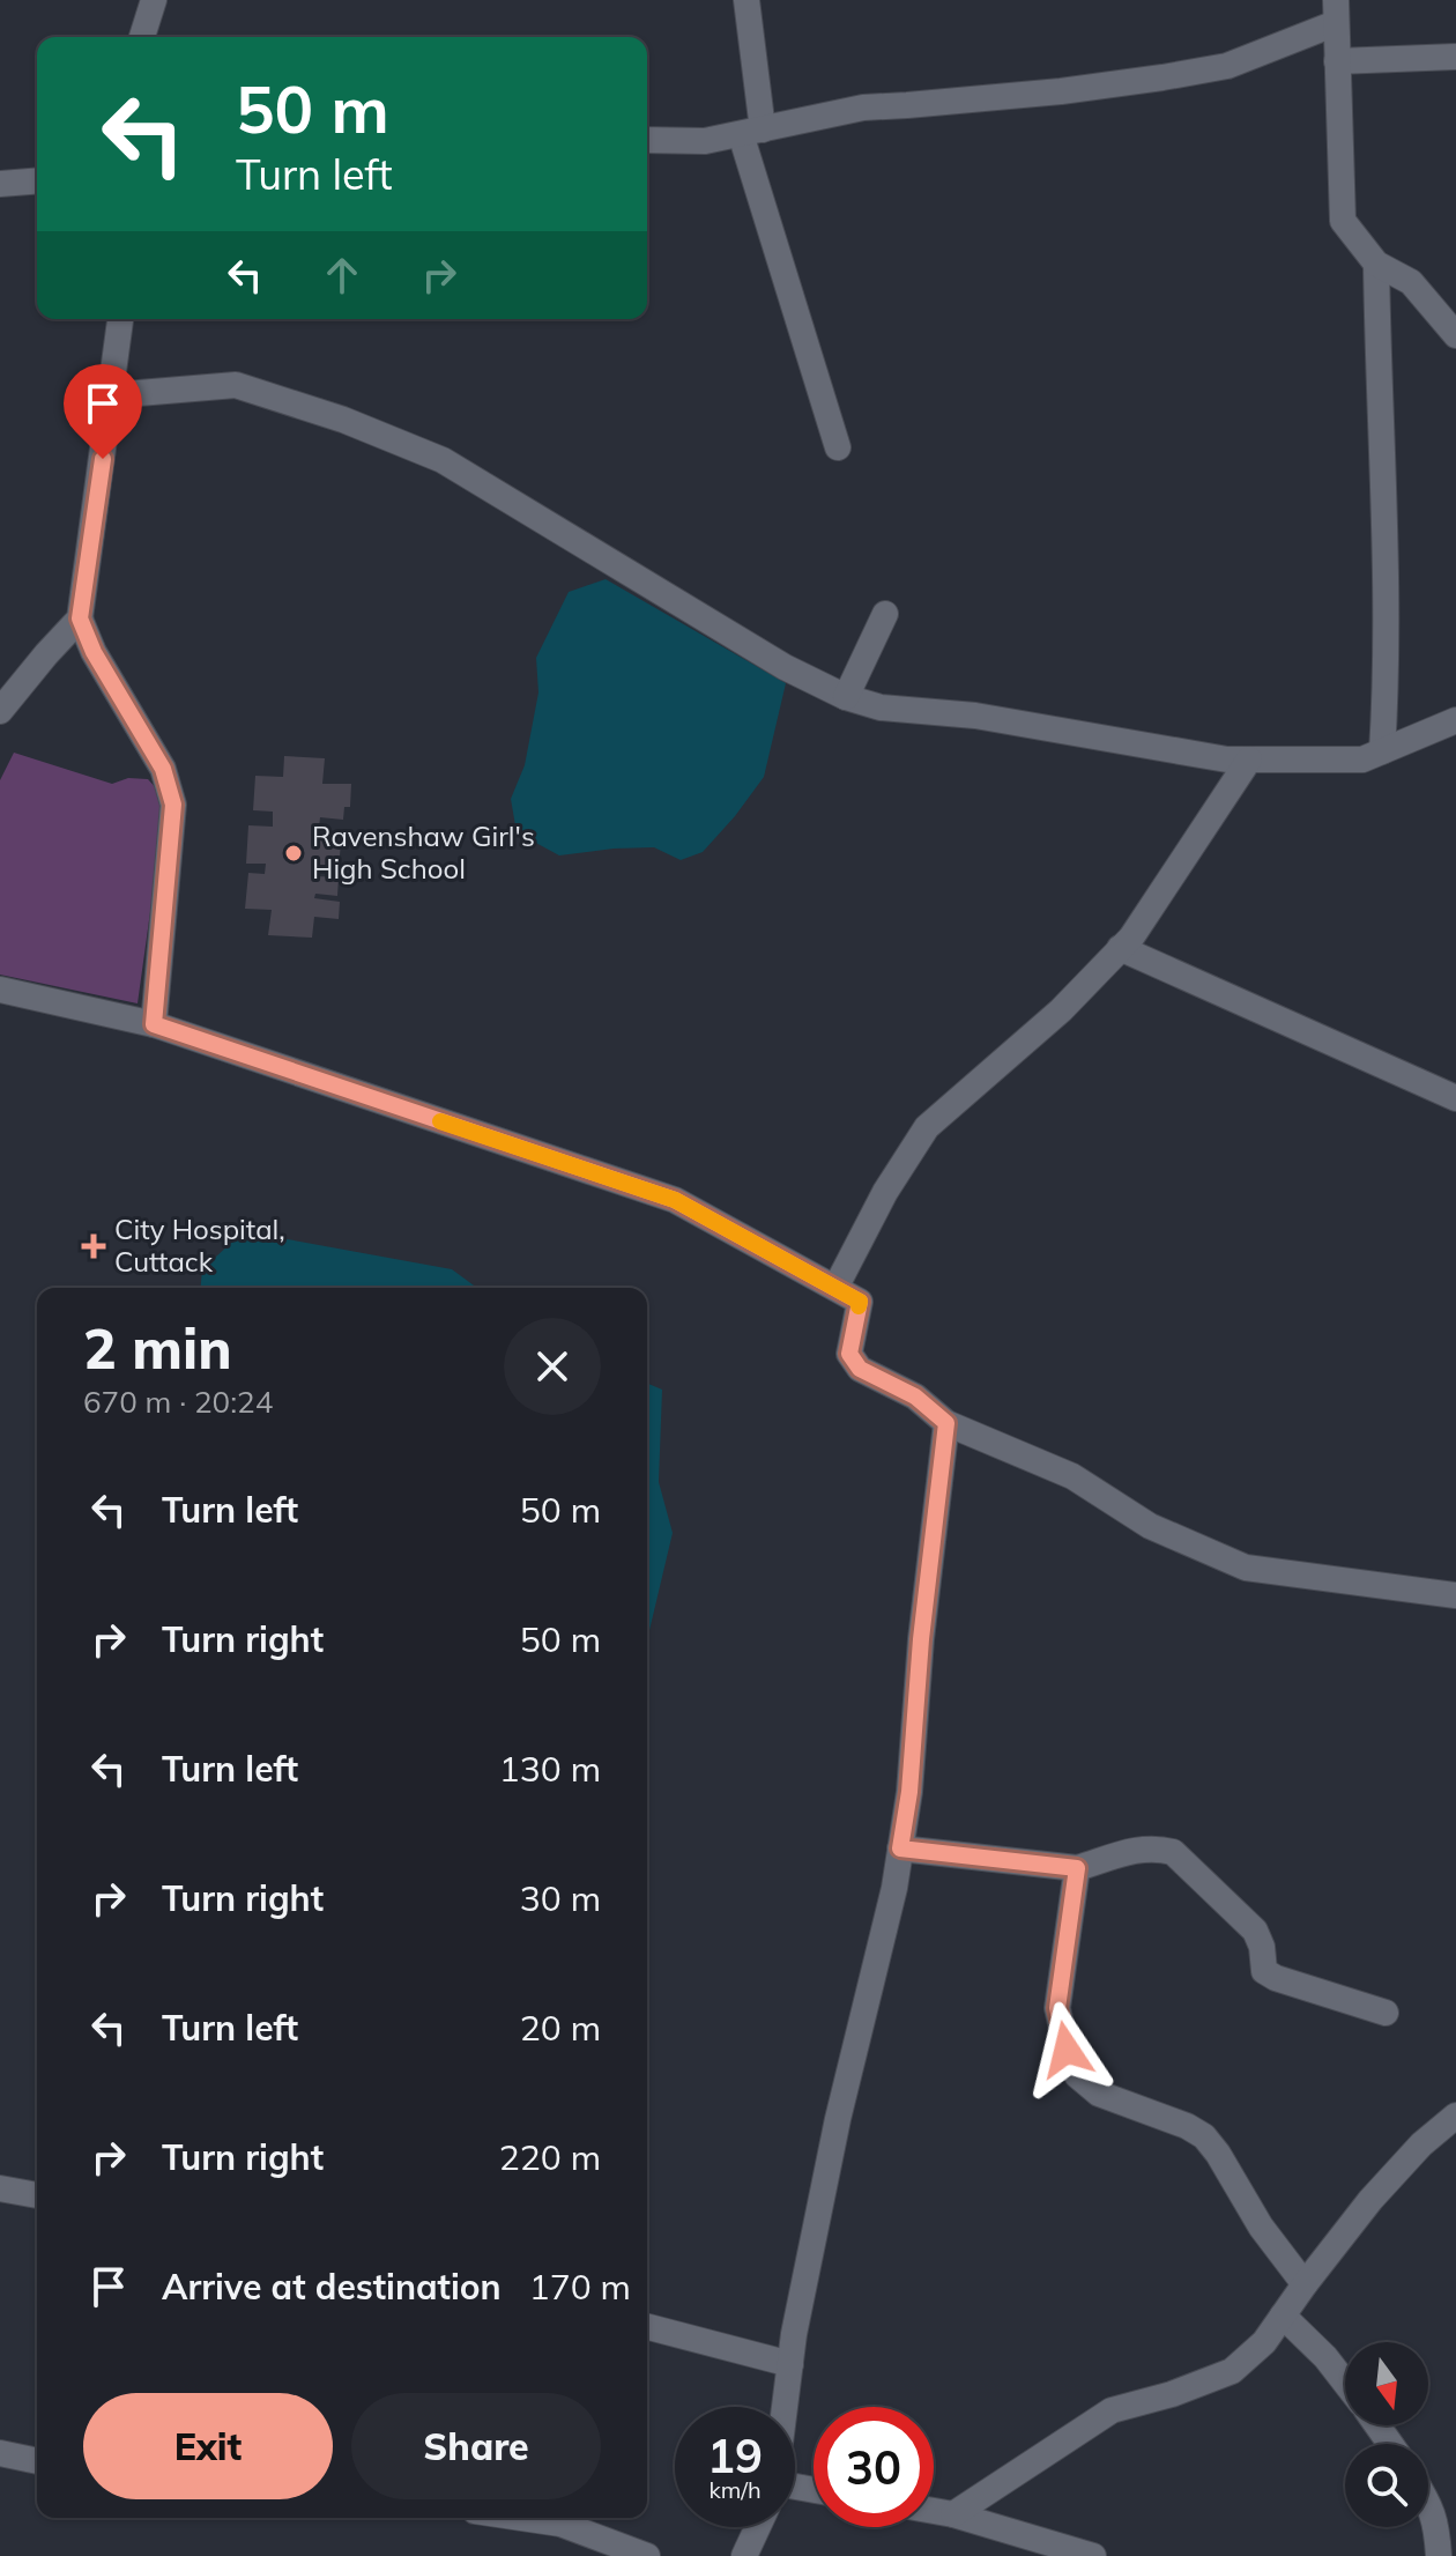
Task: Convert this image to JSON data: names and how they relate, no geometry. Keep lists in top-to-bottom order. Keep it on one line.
{"places":{"other":["Ravenshaw Girl's High School"],"health":["City Hospital, Cuttack"]},"north":"bottom","page":{"turn":["50 m","Turn left"],"heading":["2 min","670 m · 20:24"],"list":[{"name":"Turn left","value":"50 m"},{"name":"Turn right","value":"50 m"},{"name":"Turn left","value":"130 m"},{"name":"Turn right","value":"30 m"},{"name":"Turn left","value":"20 m"},{"name":"Turn right","value":"220 m"},{"name":"Arrive at destination","value":"170 m"}],"buttons":["Exit","Share"],"speed":"19 km/h","limit":"30"}}
